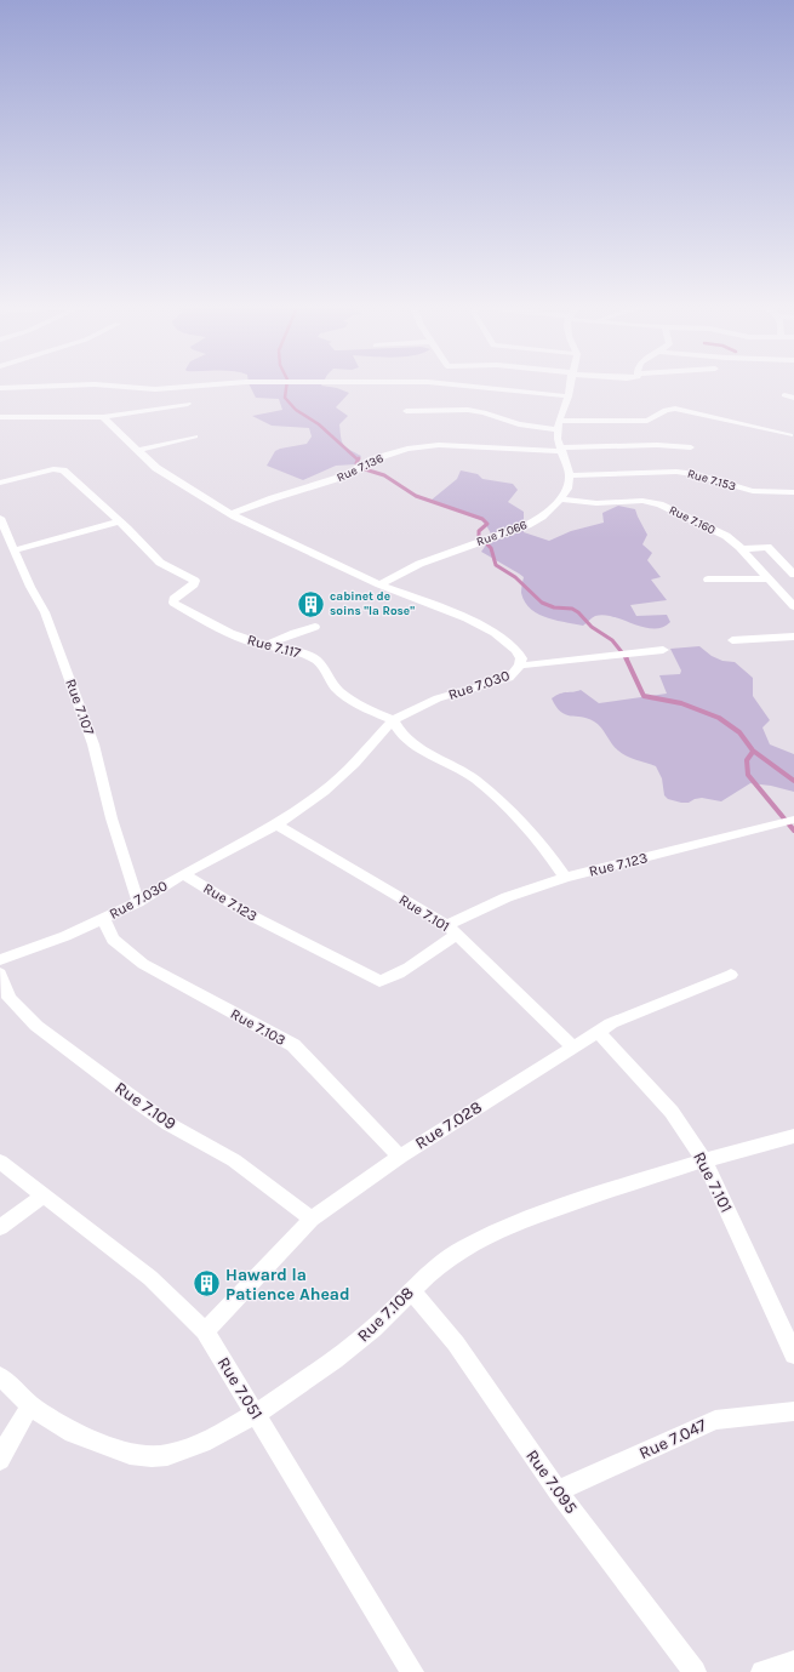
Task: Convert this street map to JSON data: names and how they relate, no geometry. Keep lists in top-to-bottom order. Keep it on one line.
{"streets":{"street":["Rue 7.136","Rue 7.153","Rue 7.160","Rue 7.066","Rue 7.117","Rue 7.030","Rue 7.107","Rue 7.123","Rue 7.101","Rue 7.103","Rue 7.109","Rue 7.028","Rue 7.108","Rue 7.051","Rue 7.047","Rue 7.095"]},"crossings":[["Rue 7.136","Rue 7.030"],["Rue 7.153","Rue 7.066"],["Rue 7.160","Rue 7.066"],["Rue 7.066","Rue 7.030"],["Rue 7.117","Rue 7.030"],["Rue 7.117","Rue 7.123"],["Rue 7.030","Rue 7.107"],["Rue 7.030","Rue 7.123"],["Rue 7.030","Rue 7.101"],["Rue 7.030","Rue 7.103"],["Rue 7.123","Rue 7.101"],["Rue 7.101","Rue 7.028"],["Rue 7.101","Rue 7.108"],["Rue 7.103","Rue 7.028"],["Rue 7.109","Rue 7.028"],["Rue 7.028","Rue 7.051"],["Rue 7.108","Rue 7.051"],["Rue 7.108","Rue 7.095"],["Rue 7.047","Rue 7.095"]],"places":{"building":["cabinet de soins \"la Rose\"","Haward la Patience Ahead"]}}
